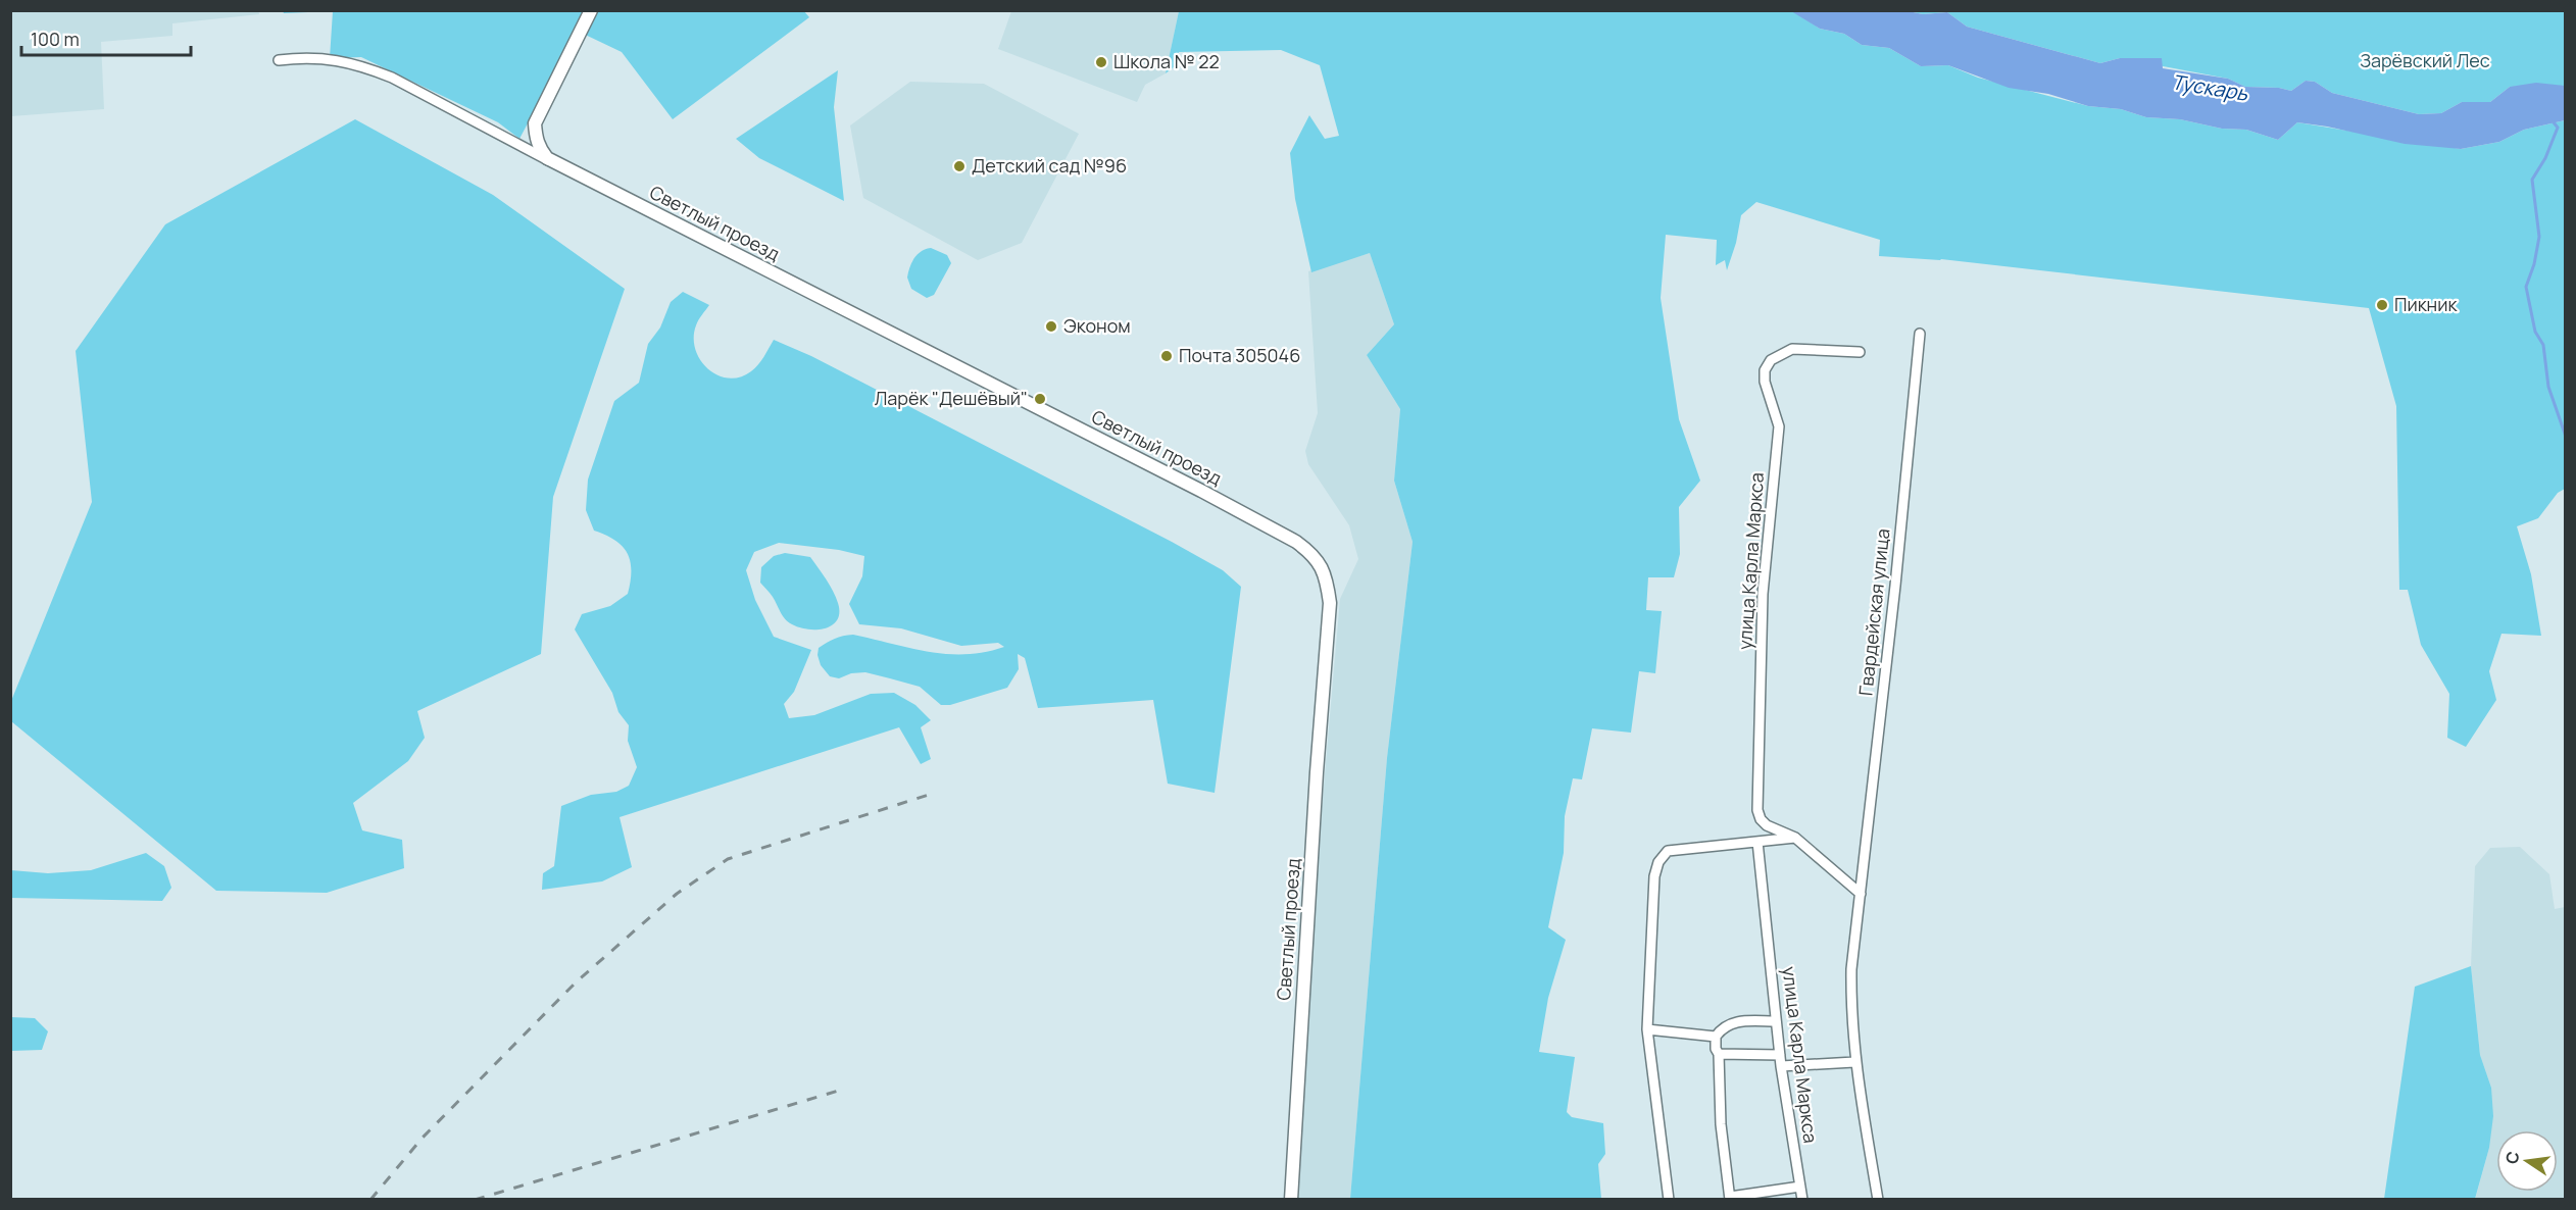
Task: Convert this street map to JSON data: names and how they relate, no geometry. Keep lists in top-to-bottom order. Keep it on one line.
{"streets":{"street":["Светлый проезд","улица Карла Маркса","Гвардейская улица"]},"crossings":[["улица Карла Маркса","Гвардейская улица"]],"water":["Тускарь"],"parks":["Зарёвский Лес"],"places":["Школа № 22","Детский сад №96","Пикник","Эконом","Почта 305046","Ларёк \"Дешёвый\""],"scale_bar":"100 m","north":"left"}
